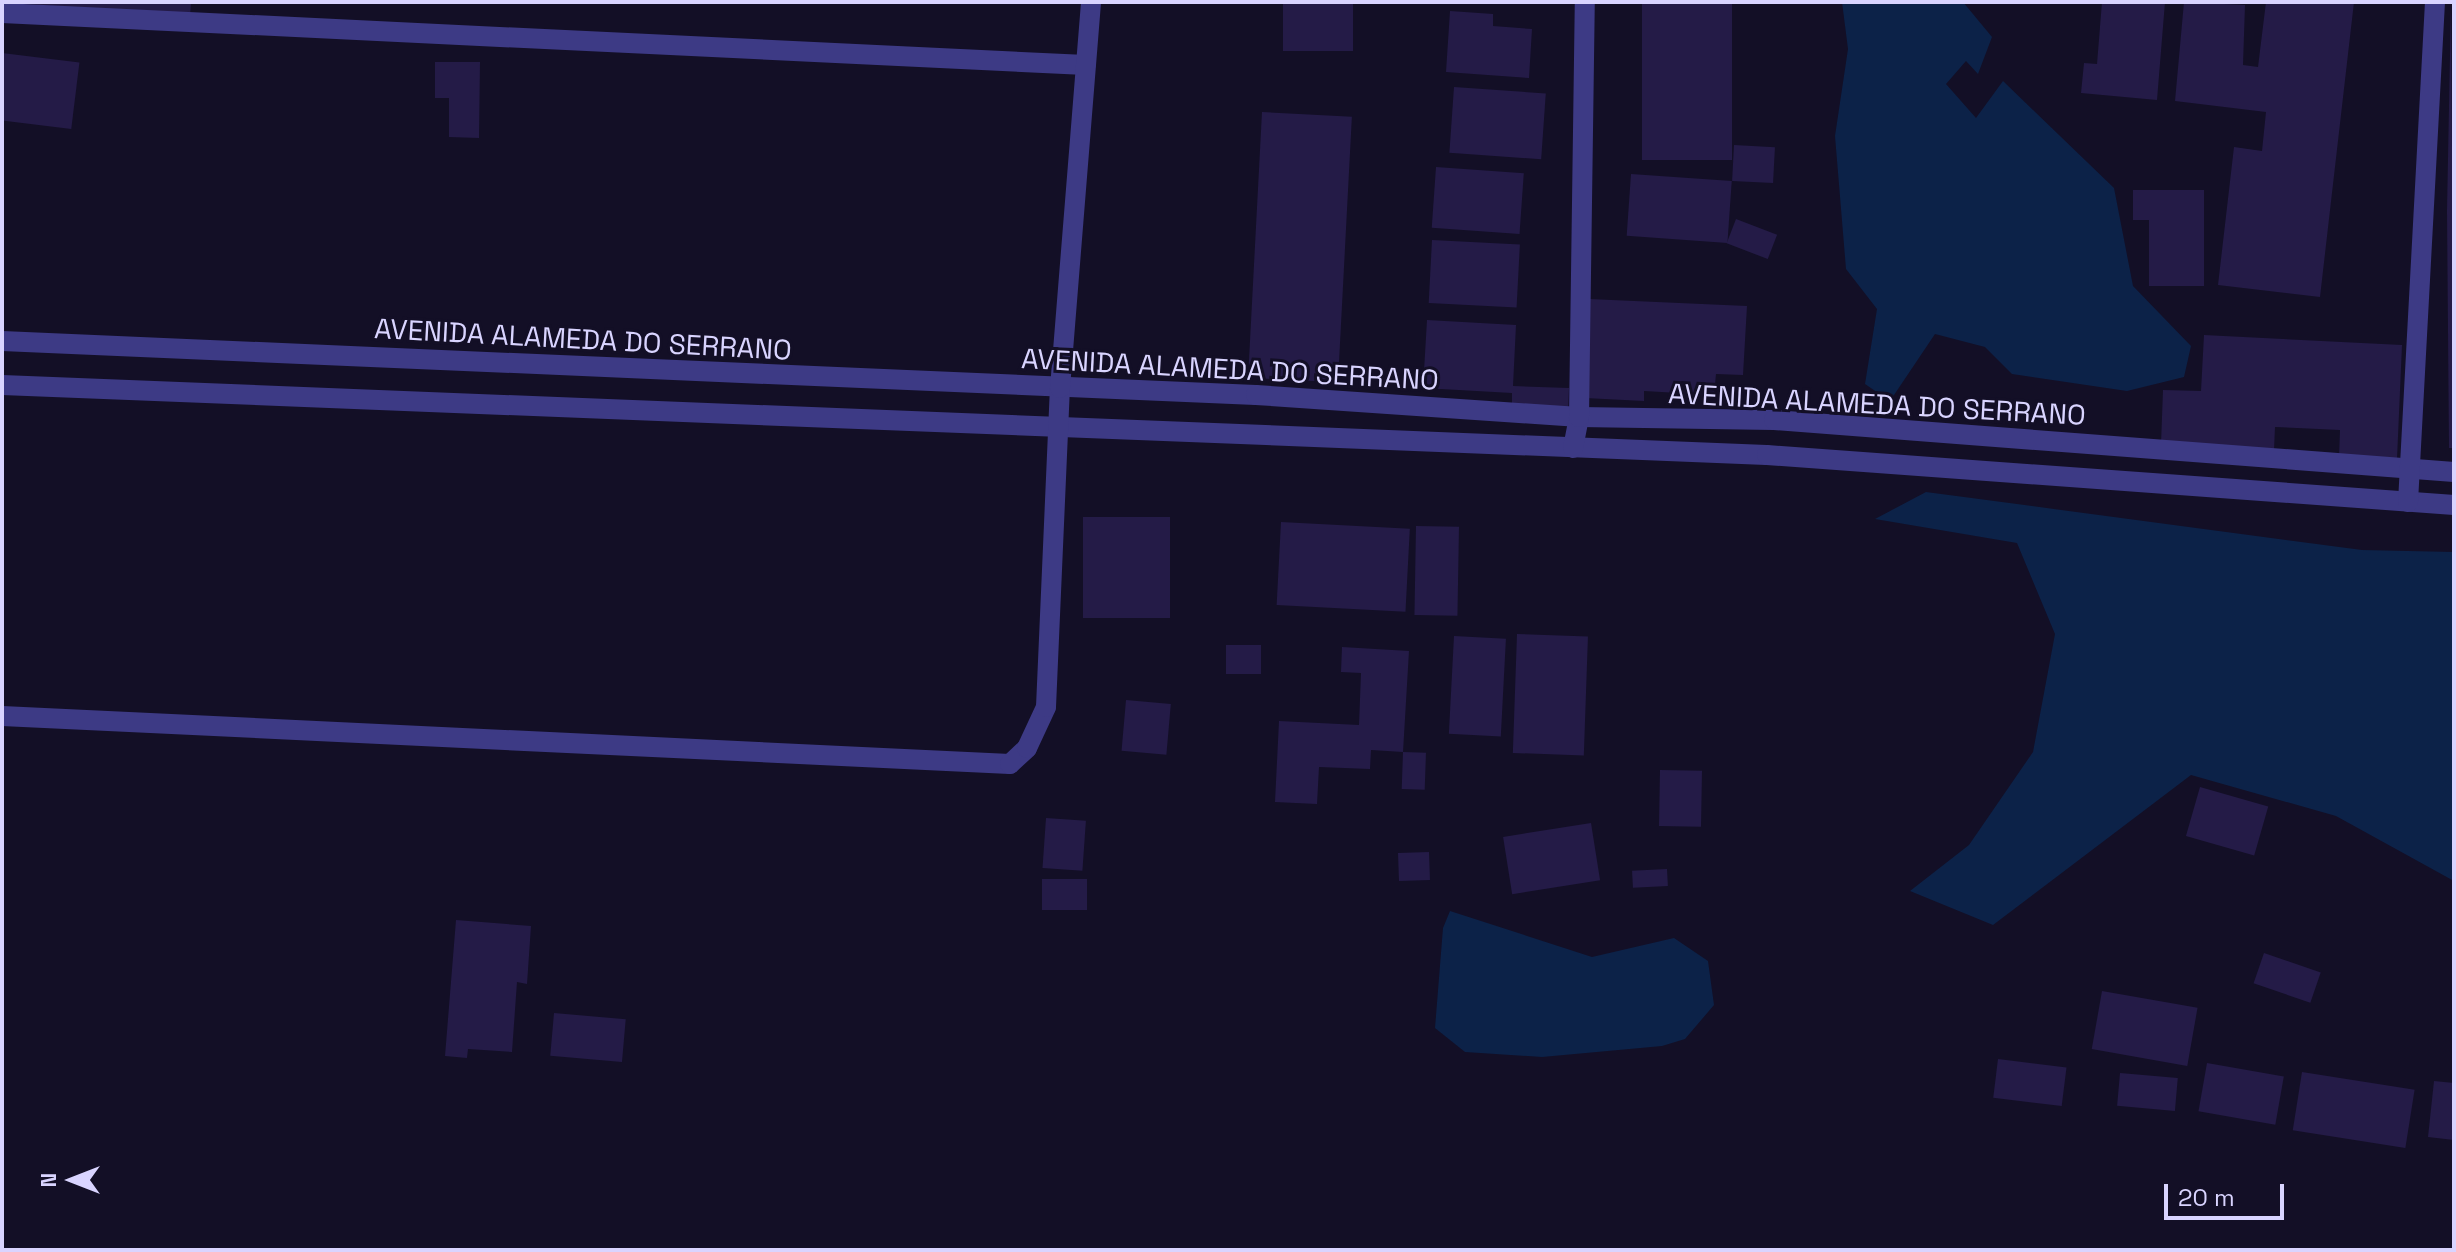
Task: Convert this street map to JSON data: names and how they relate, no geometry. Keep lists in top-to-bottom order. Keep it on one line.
{"streets":{"street":["AVENIDA ALAMEDA DO SERRANO"]},"scale_bar":"20 m","north":"left"}
